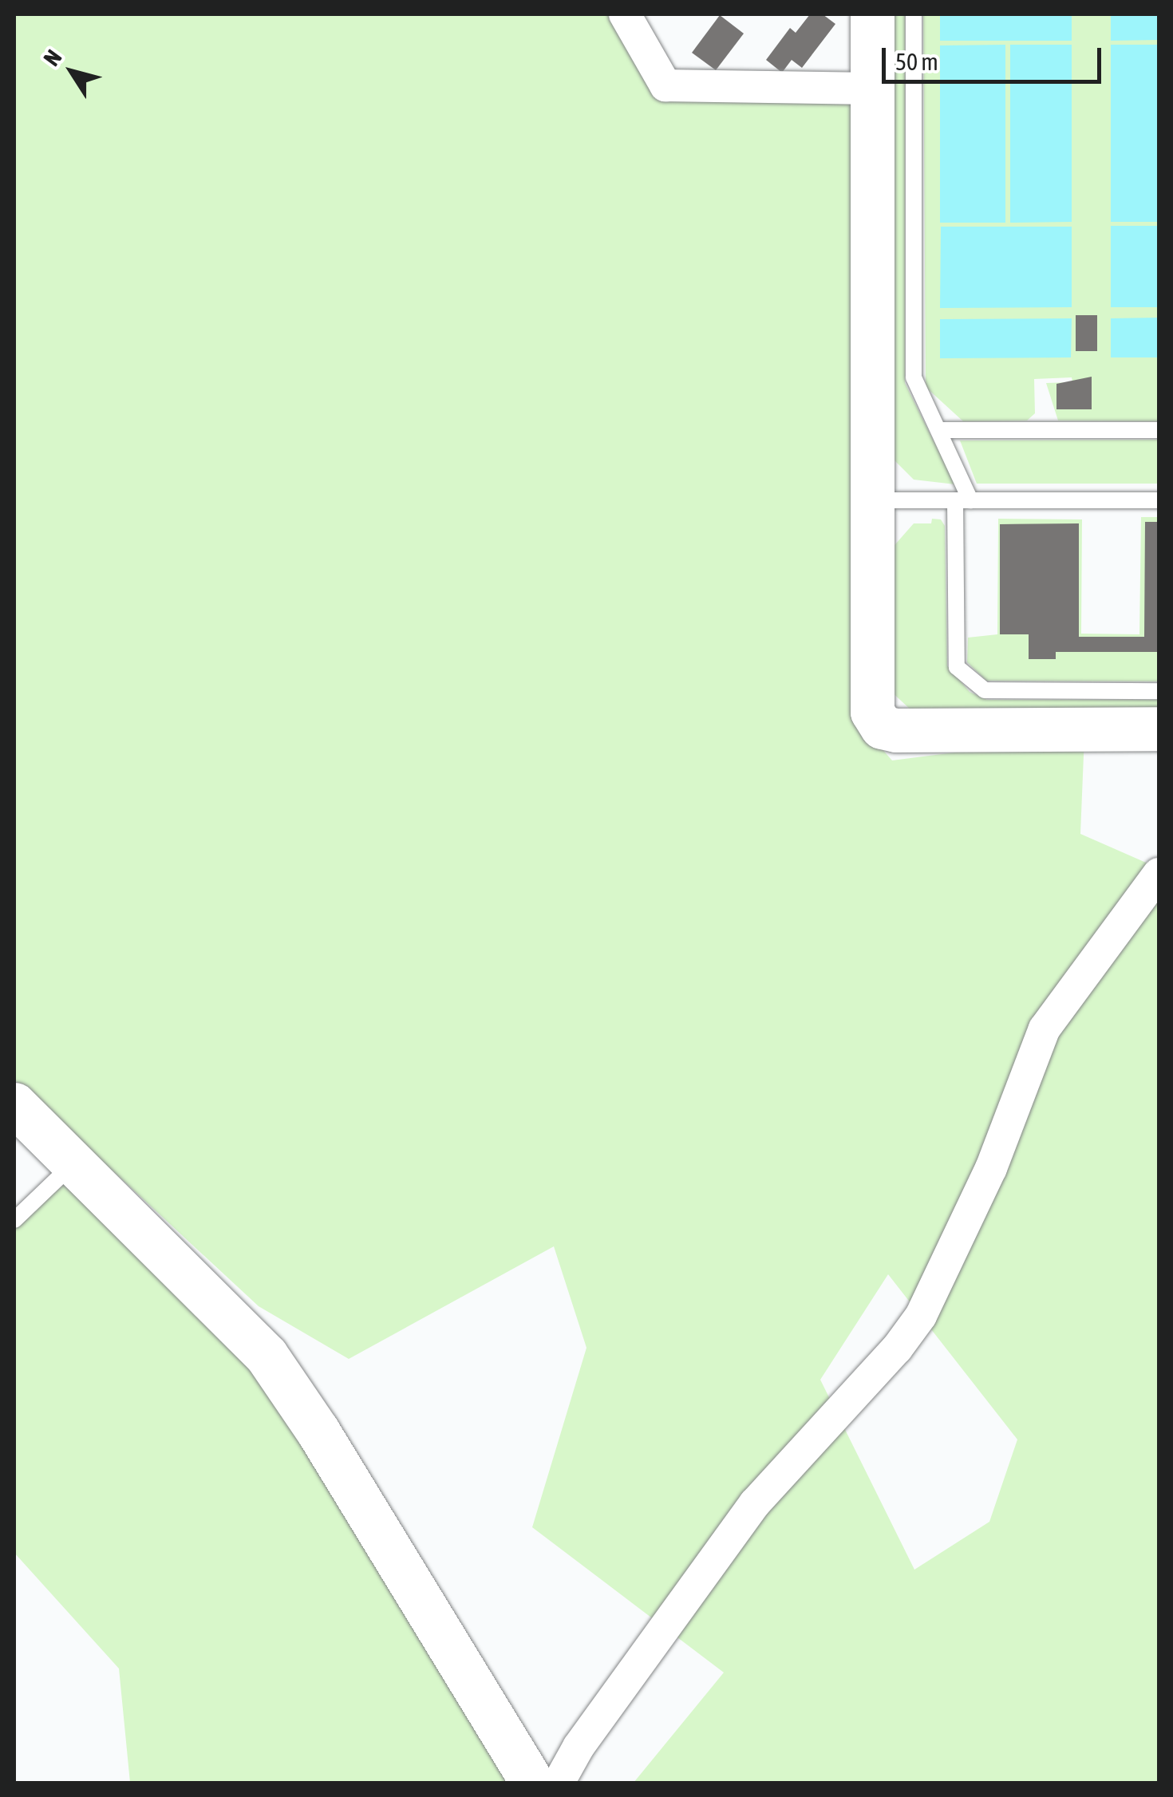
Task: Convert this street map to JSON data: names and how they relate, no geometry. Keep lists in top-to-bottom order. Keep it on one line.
{"scale_bar":"50 m","north":"top left"}
